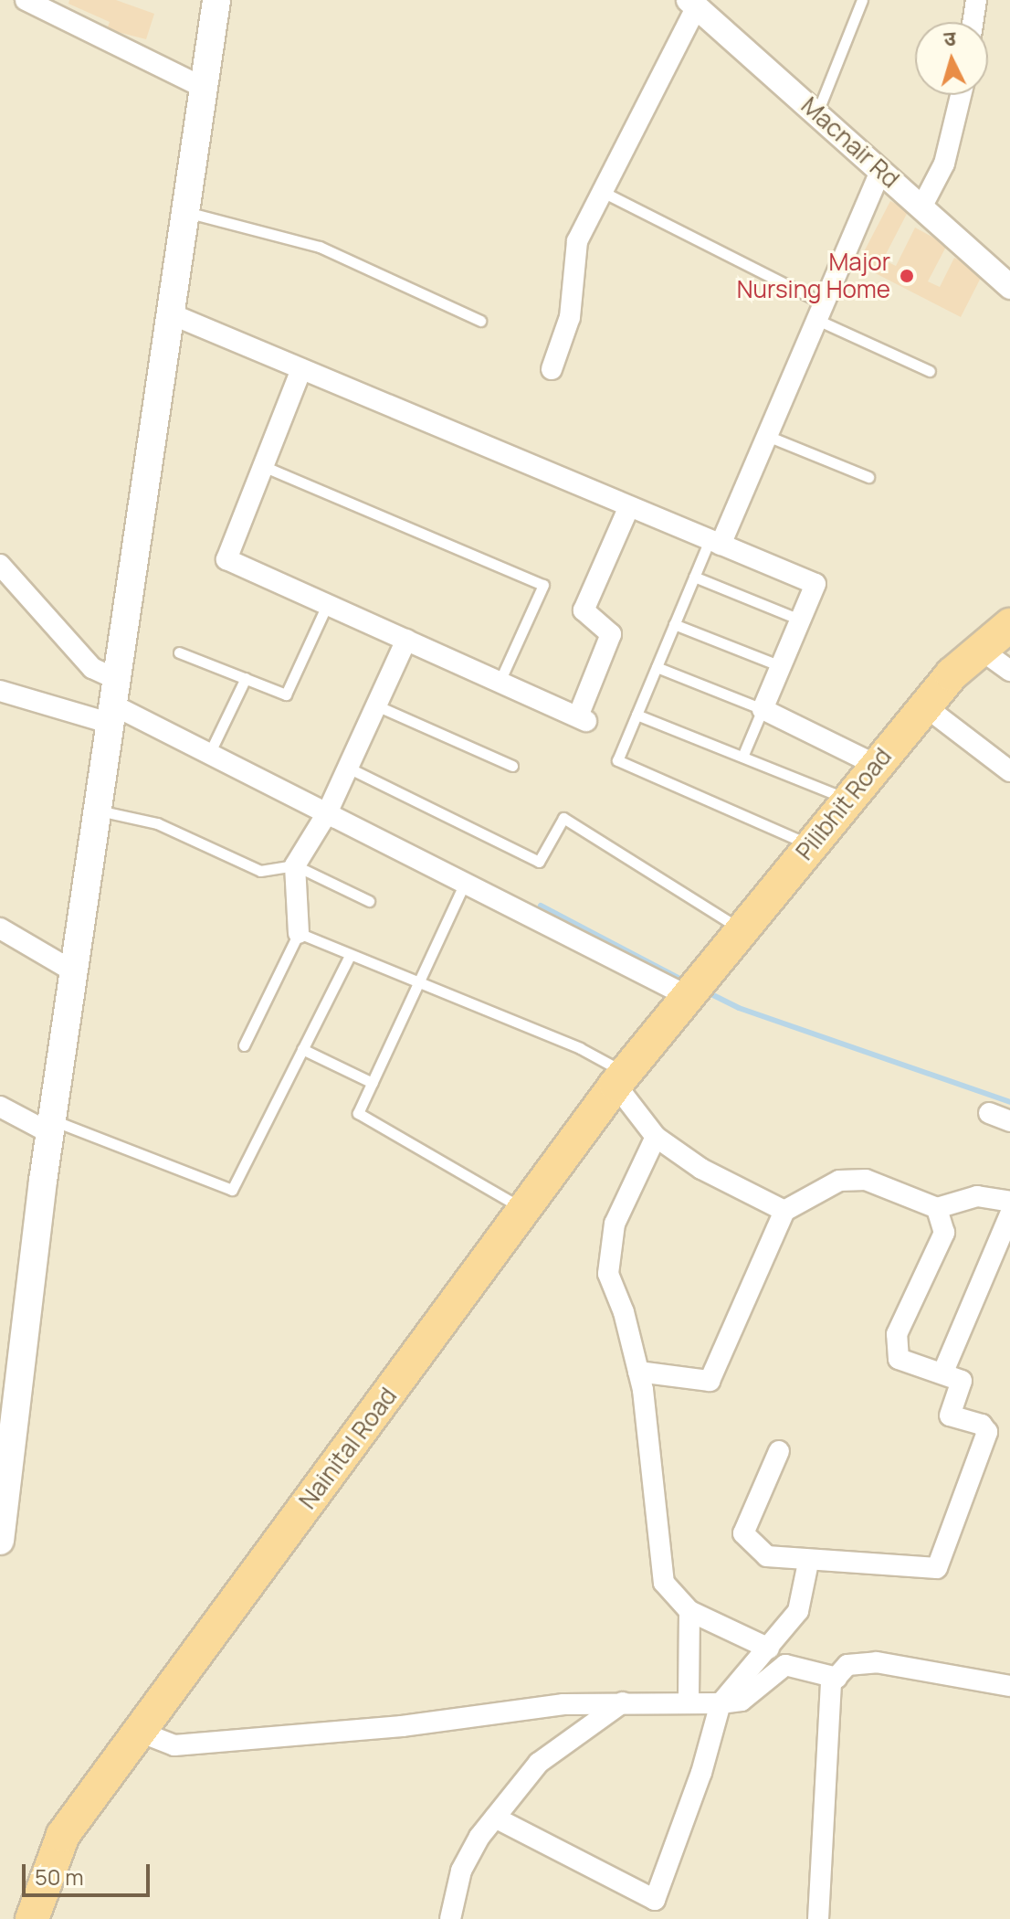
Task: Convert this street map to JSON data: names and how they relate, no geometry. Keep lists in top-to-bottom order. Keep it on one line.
{"streets":{"highway":["Pilibhit Road","Nainital Road"],"street":["Macnair Rd"]},"crossings":[["Pilibhit Road","Nainital Road"]],"places":["Major Nursing Home"],"scale_bar":"50 m","north":"top"}
